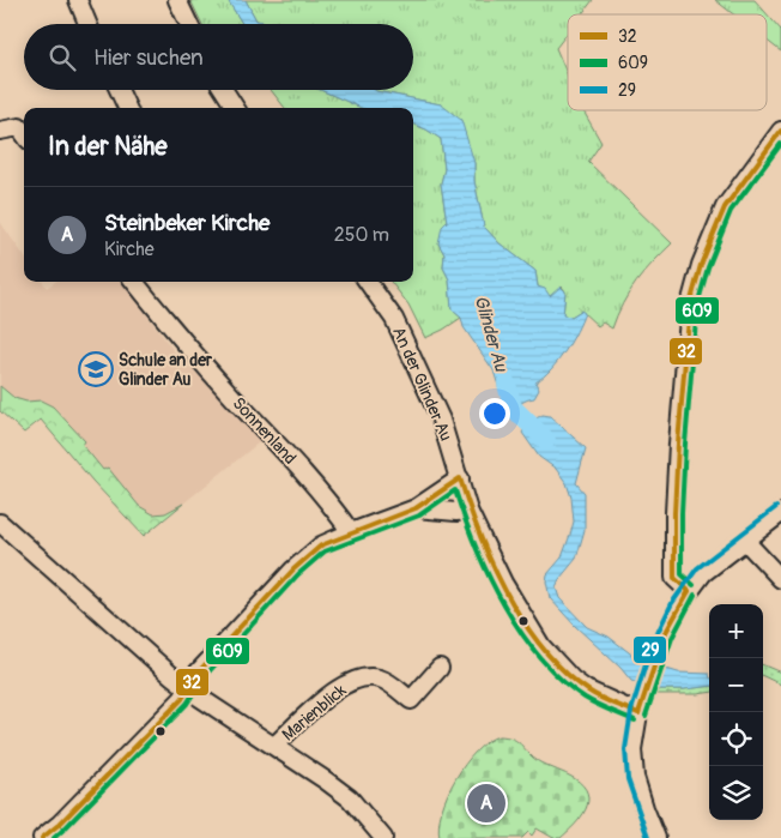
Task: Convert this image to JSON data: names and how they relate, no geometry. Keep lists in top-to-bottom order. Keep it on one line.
{"streets":{"street":["An der Glinder Au","Sonnenland","Marienblick"]},"water":["Glinder Au"],"places":{"school or university":["Schule an der Glinder Au"]},"lines":["transit line 32","transit line 609","transit line 29"],"legend":["32","609","29"],"page":{"search":"Hier suchen","heading":"In der Nähe","list":[{"mark":"A","name":"Steinbeker Kirche","note":"Kirche","value":"250 m"}],"map_buttons":["+","−"],"pins":"A"}}
